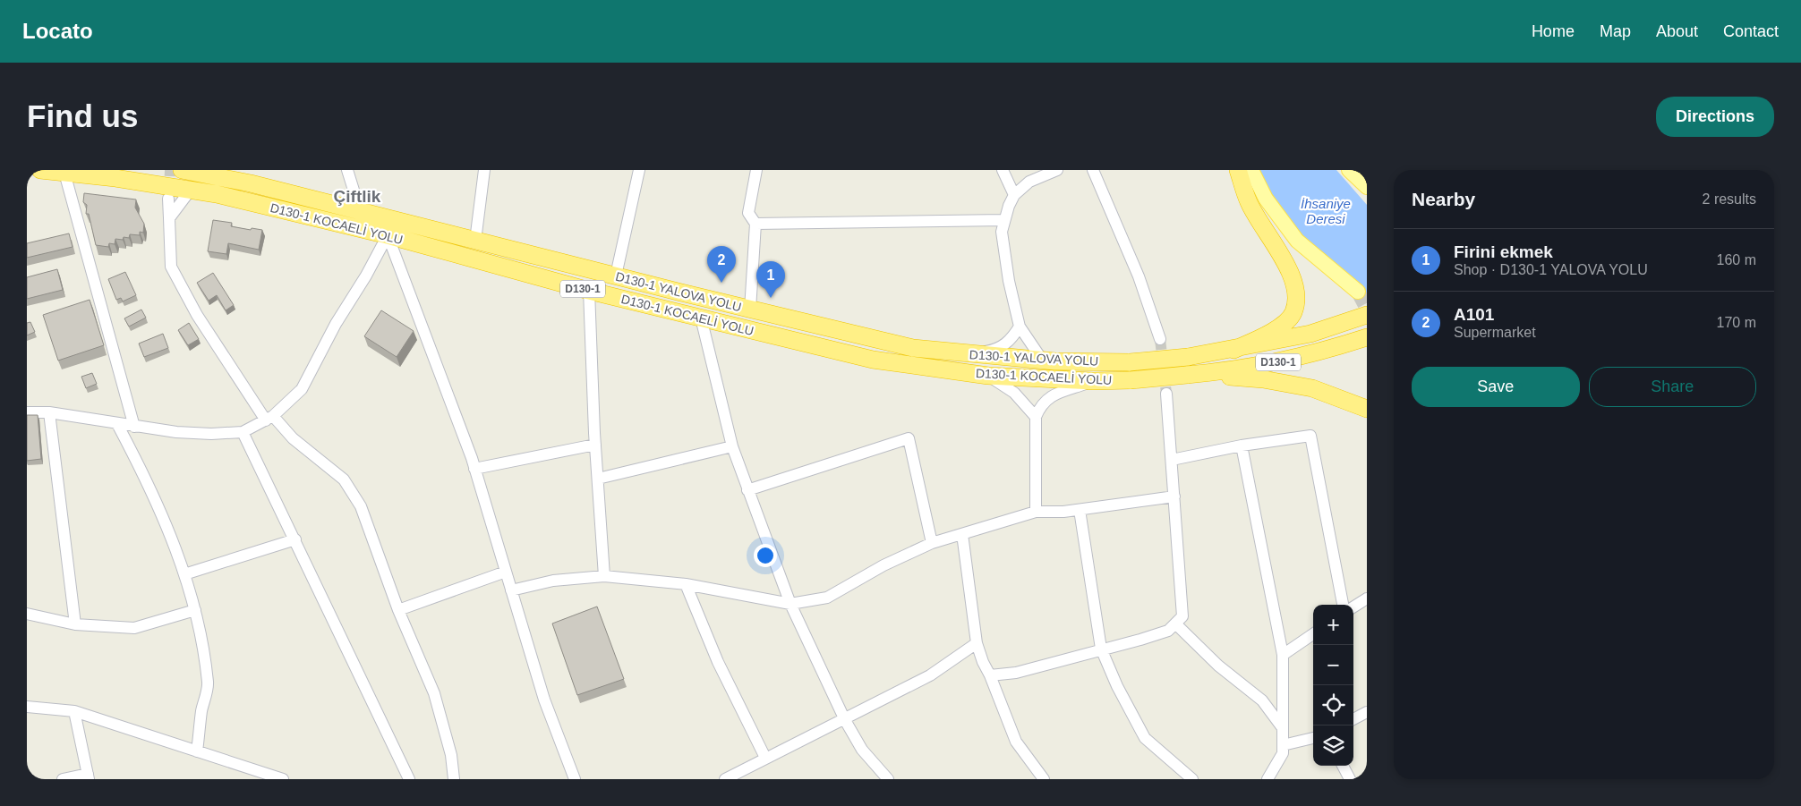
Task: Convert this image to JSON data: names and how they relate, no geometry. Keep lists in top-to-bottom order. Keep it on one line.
{"streets":{"highway":["D130-1 KOCAELİ YOLU","D130-1","D130-1 YALOVA YOLU"]},"crossings":[["D130-1 KOCAELİ YOLU","D130-1"],["D130-1","D130-1 YALOVA YOLU"]],"districts":["Çiftlik"],"water":["İhsaniye Deresi"],"page":{"header":"Locato","nav":["Home","Map","About","Contact"],"buttons":["Directions",["Save","Share"]],"title":"Find us","heading":["Nearby","2 results"],"list":[{"mark":"1","name":"Firini ekmek","note":"Shop · D130-1 YALOVA YOLU","value":"160 m"},{"mark":"2","name":"A101","note":"Supermarket","value":"170 m"}],"pins":["2","1"],"map_buttons":["+","−"]}}
